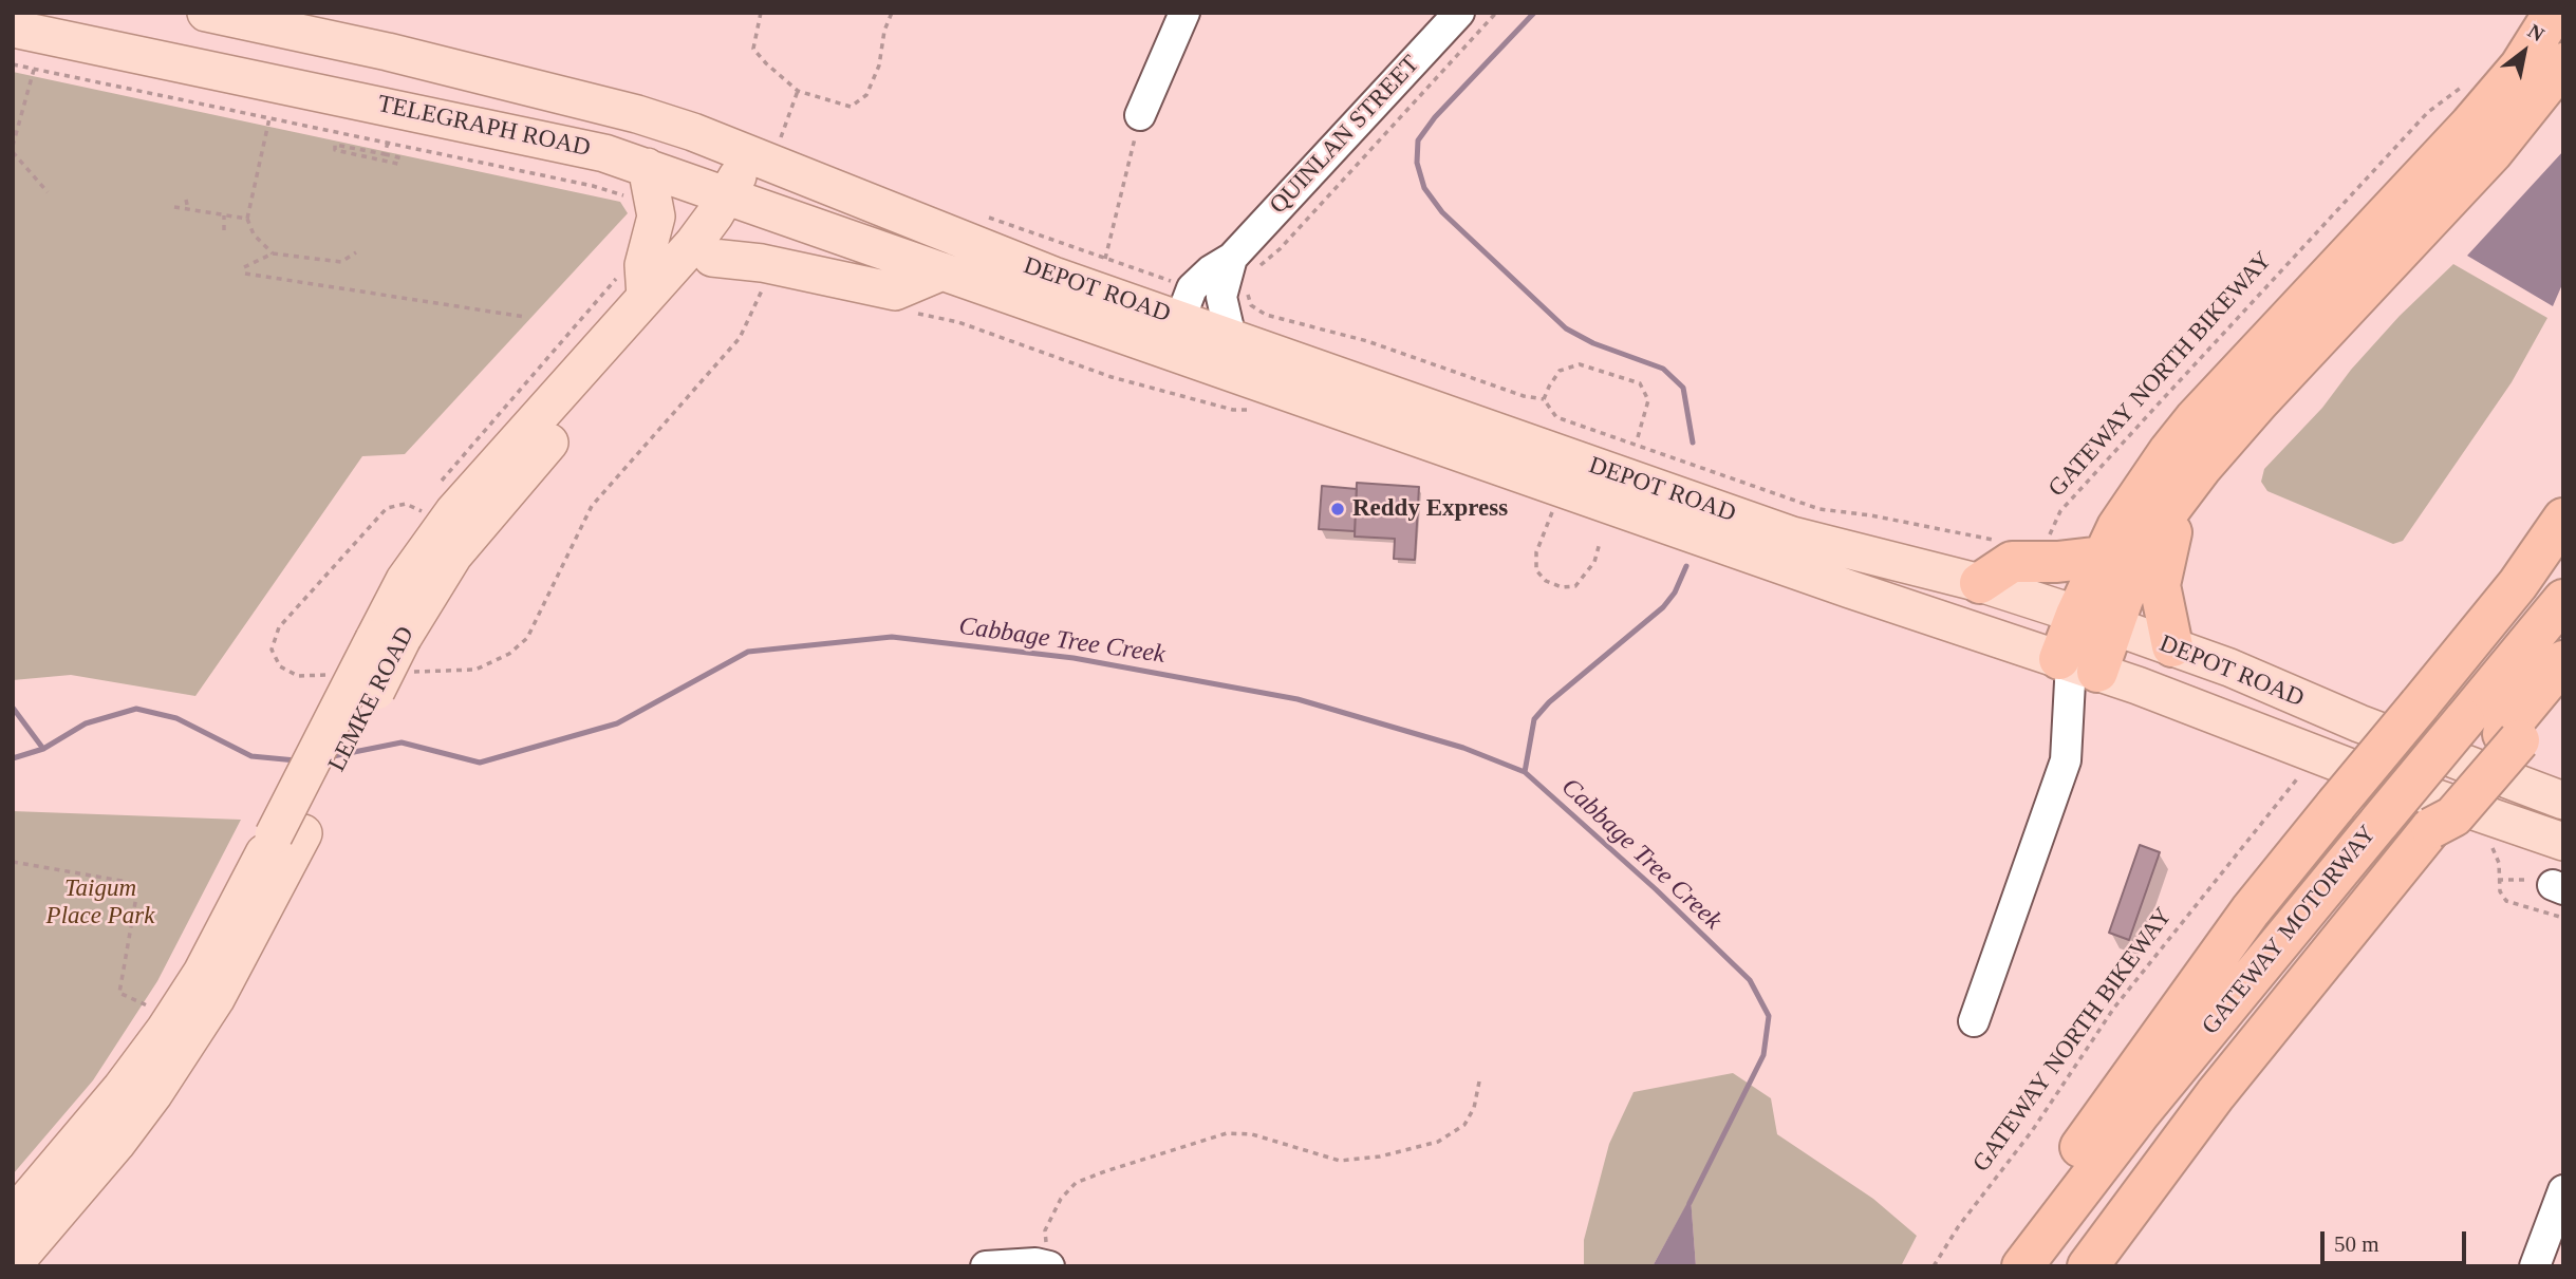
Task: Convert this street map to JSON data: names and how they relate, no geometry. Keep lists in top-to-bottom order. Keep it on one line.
{"streets":{"highway":["GATEWAY MOTORWAY"],"main road":["TELEGRAPH ROAD","DEPOT ROAD","LEMKE ROAD"],"street":["QUINLAN STREET"],"path":["GATEWAY NORTH BIKEWAY"]},"crossings":[["TELEGRAPH ROAD","DEPOT ROAD"],["TELEGRAPH ROAD","LEMKE ROAD"],["QUINLAN STREET","DEPOT ROAD"],["DEPOT ROAD","LEMKE ROAD"]],"water":["Cabbage Tree Creek"],"parks":["Taigum Place Park"],"places":["Reddy Express"],"scale_bar":"50 m","north":"top right"}
